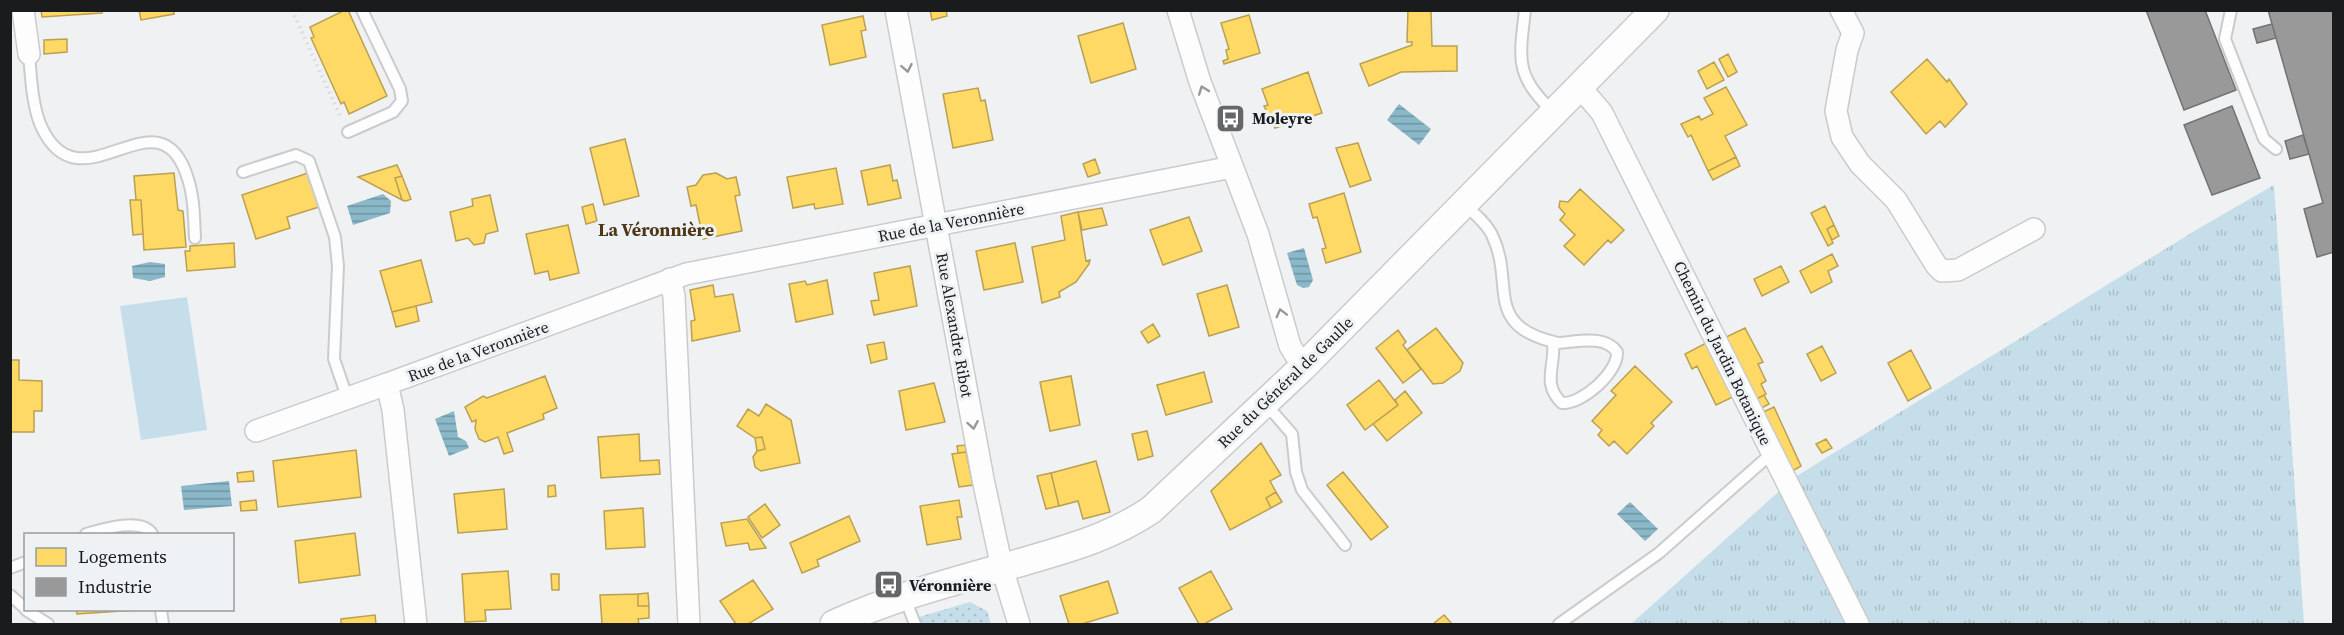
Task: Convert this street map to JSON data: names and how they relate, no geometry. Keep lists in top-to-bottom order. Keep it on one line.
{"streets":{"street":["Rue de la Veronnière","Rue Alexandre Ribot","Chemin du Jardin Botanique","Rue du Général de Gaulle"]},"crossings":[["Rue de la Veronnière","Rue Alexandre Ribot"],["Rue Alexandre Ribot","Rue du Général de Gaulle"],["Chemin du Jardin Botanique","Rue du Général de Gaulle"]],"one_way":["Rue Alexandre Ribot"],"districts":["La Véronnière"],"places":{"bus stop":["Moleyre","Véronnière"]},"legend":["Logements","Industrie"]}
